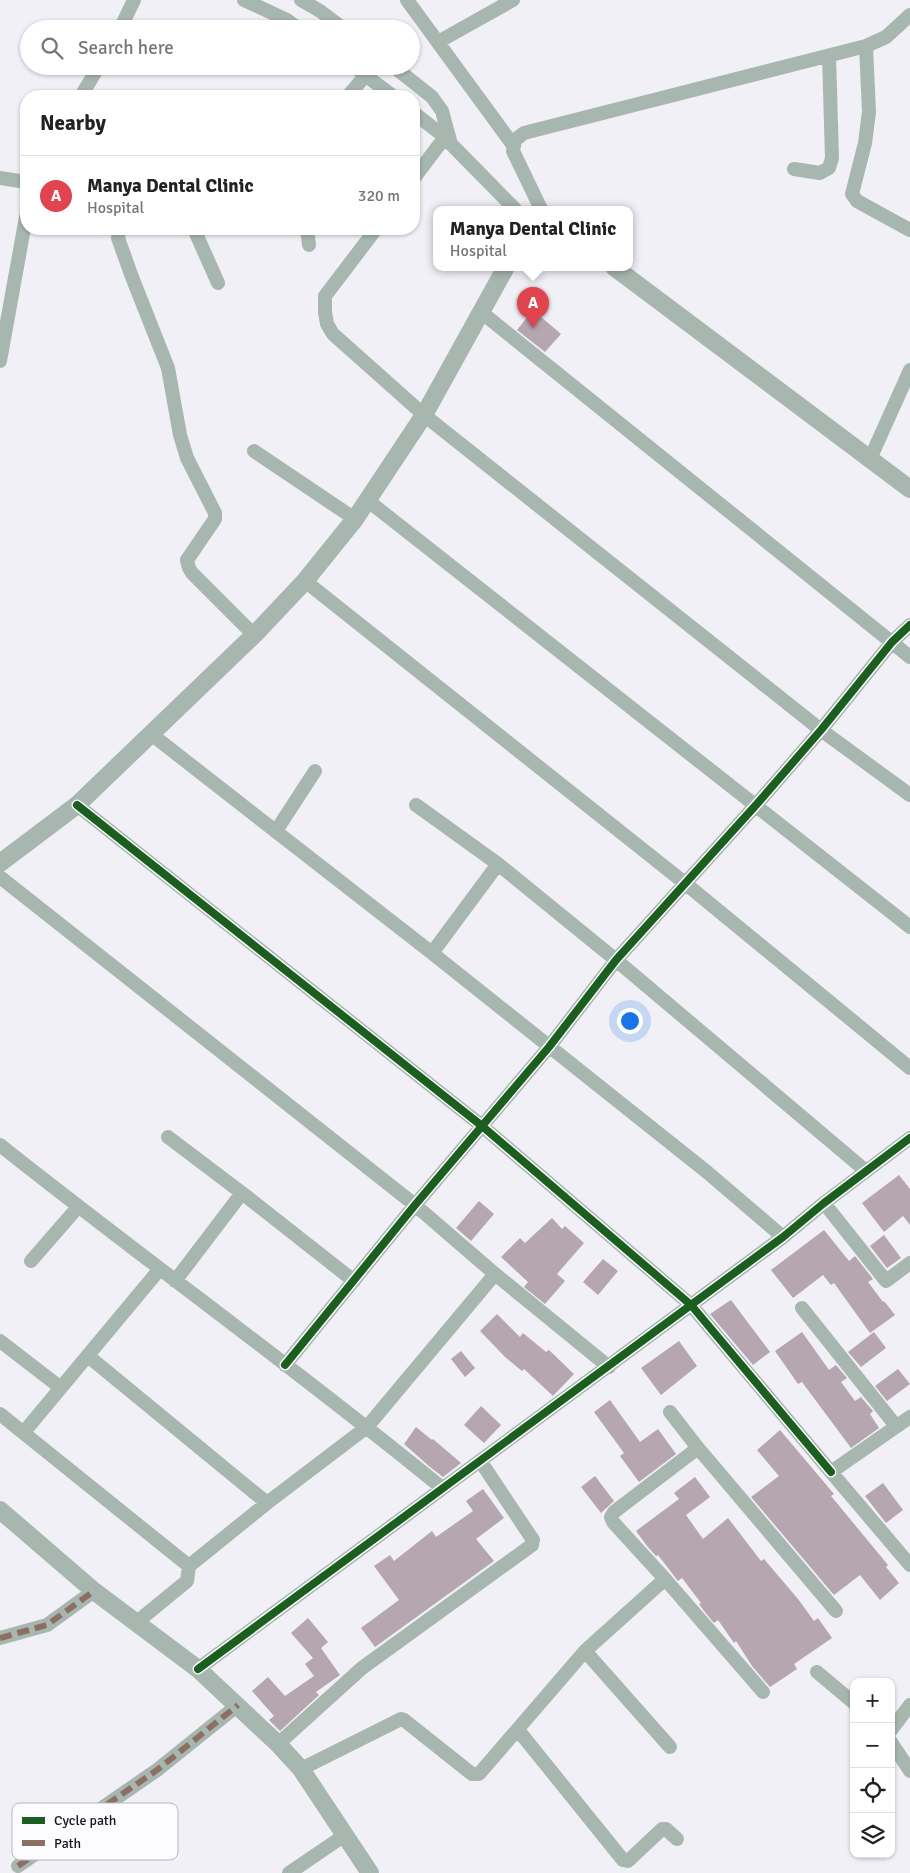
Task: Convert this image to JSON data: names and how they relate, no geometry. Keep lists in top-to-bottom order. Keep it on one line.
{"legend":["Cycle path","Path"],"page":{"search":"Search here","heading":"Nearby","list":[{"mark":"A","name":"Manya Dental Clinic","note":"Hospital","value":"320 m"}],"popup":["Manya Dental Clinic","Hospital"],"pins":"A","map_buttons":["+","−"]}}
